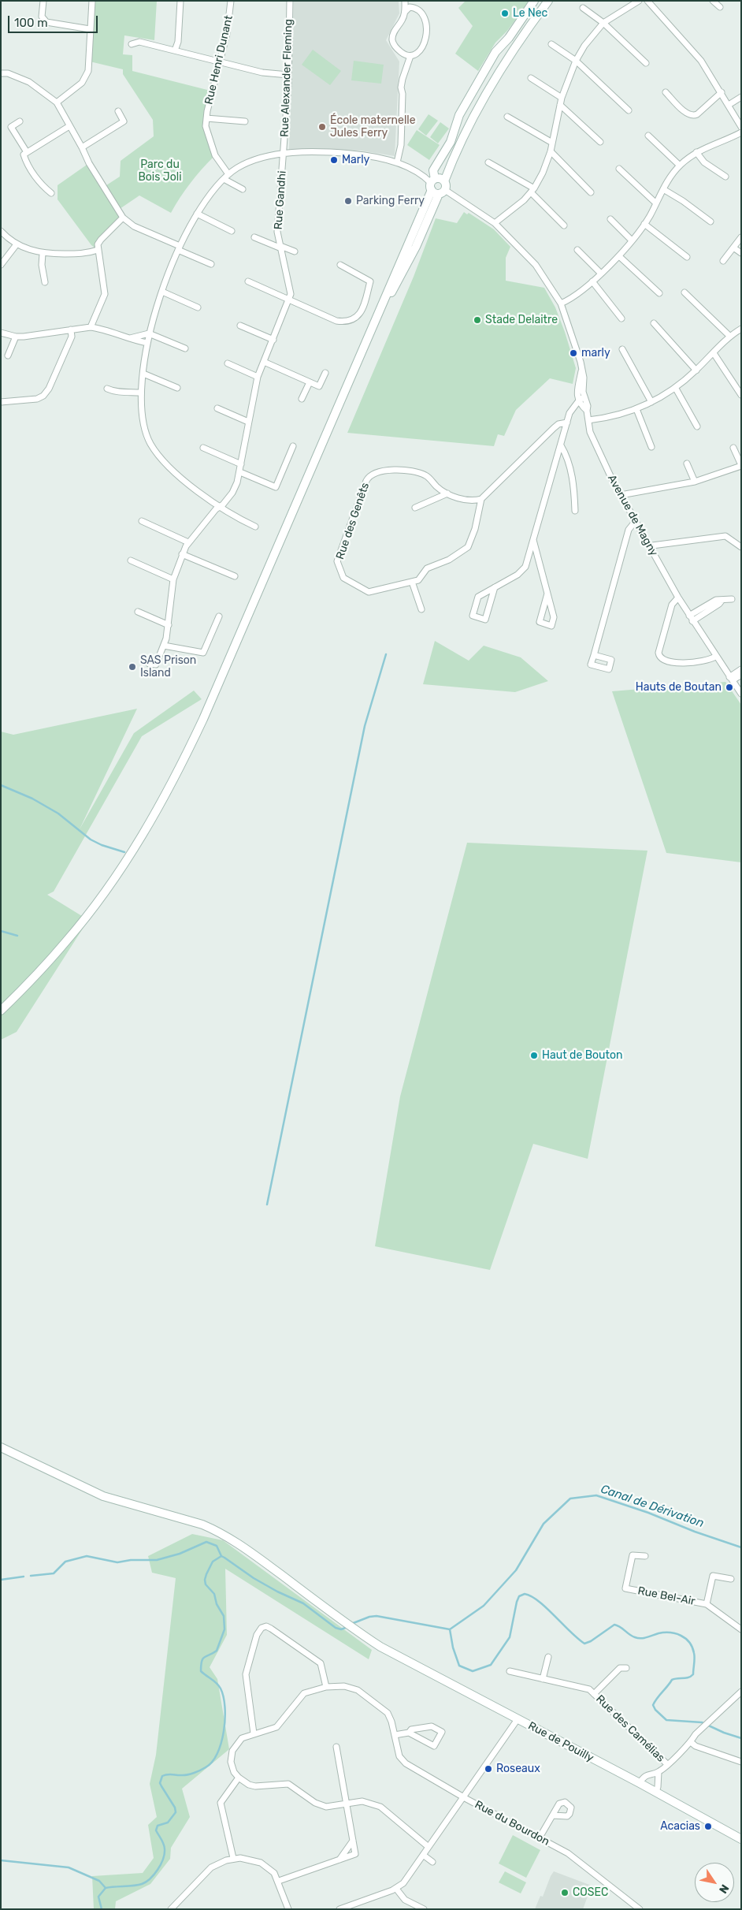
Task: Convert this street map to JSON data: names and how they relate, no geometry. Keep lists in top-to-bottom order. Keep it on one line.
{"streets":{"main road":["Rue de Pouilly"],"street":["Rue Henri Dunant","Rue Alexander Fleming","Rue Gandhi","Avenue de Magny","Rue des Genêts","Rue Bel-Air","Rue des Camélias","Rue du Bourdon"]},"crossings":[["Rue Henri Dunant","Avenue de Magny"],["Rue Alexander Fleming","Rue Gandhi"],["Rue Alexander Fleming","Avenue de Magny"],["Rue Gandhi","Avenue de Magny"]],"water":["Canal de Dérivation"],"parks":["Parc du Bois Joli"],"places":["Le Nec","École maternelle Jules Ferry","Marly","Parking Ferry","Stade Delaitre","marly","SAS Prison Island","Hauts de Boutan","Haut de Bouton","Roseaux","Acacias","COSEC"],"scale_bar":"100 m","north":"bottom right"}
